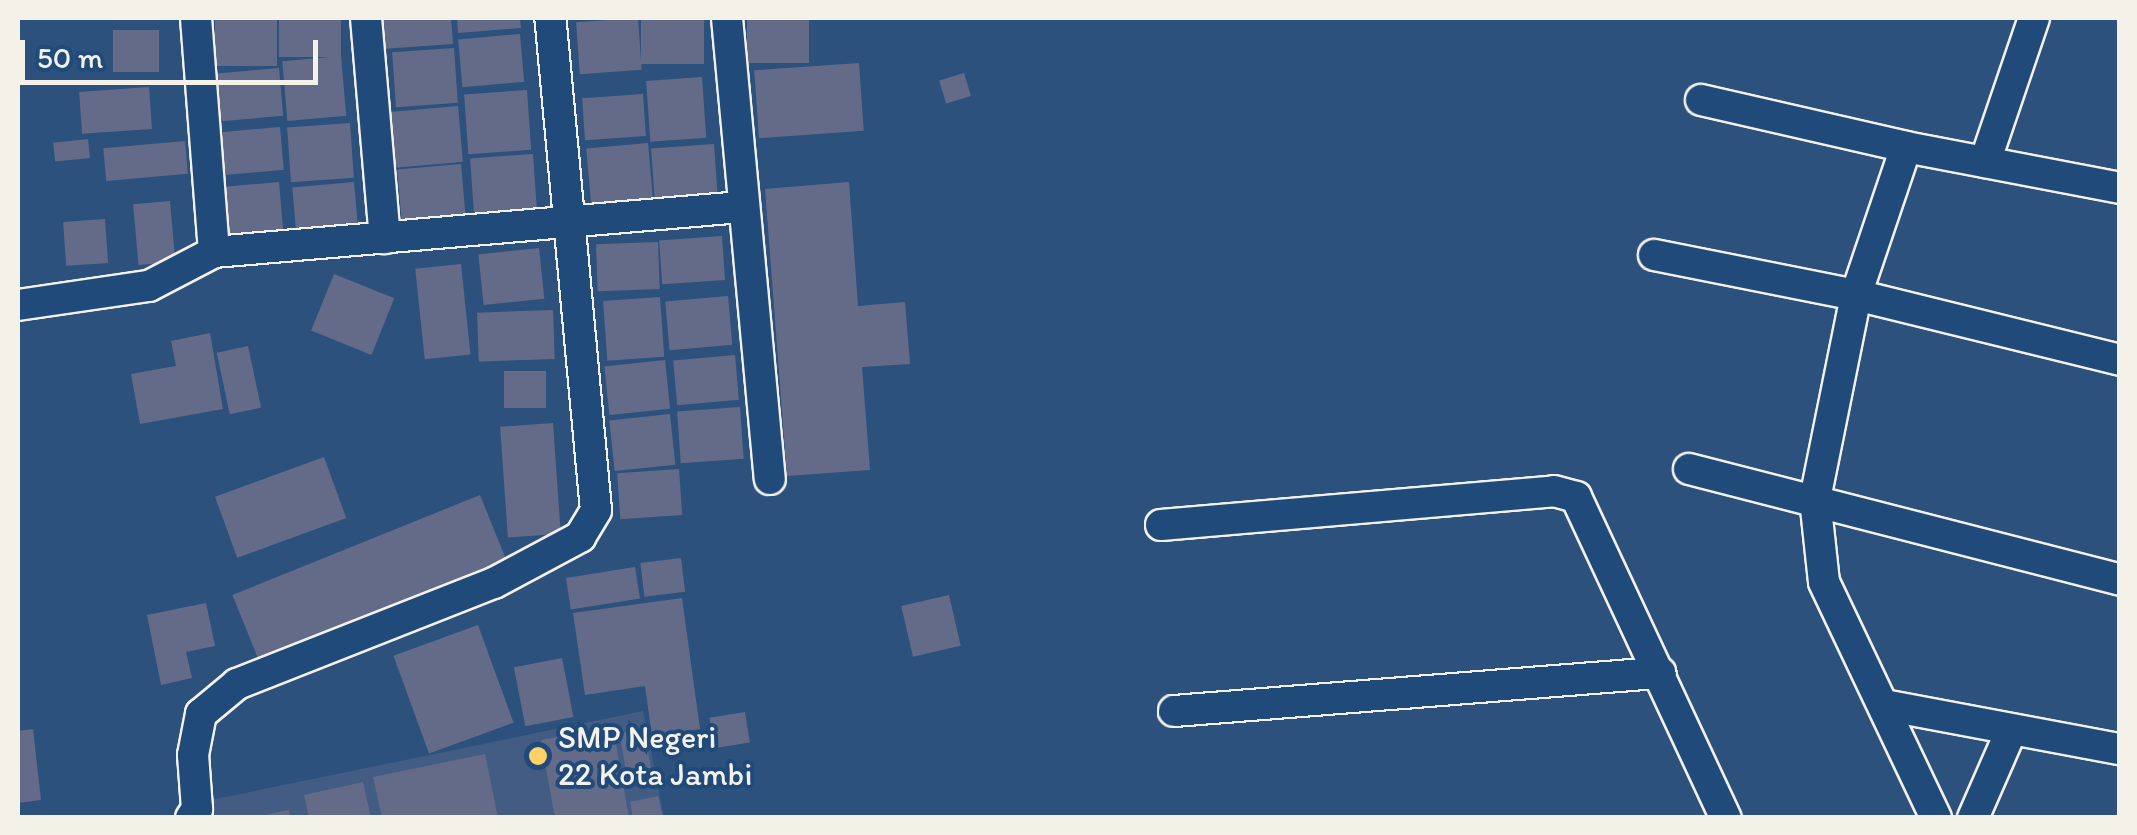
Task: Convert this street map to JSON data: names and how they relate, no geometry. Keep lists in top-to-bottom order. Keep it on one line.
{"places":["SMP Negeri 22 Kota Jambi"],"scale_bar":"50 m"}
